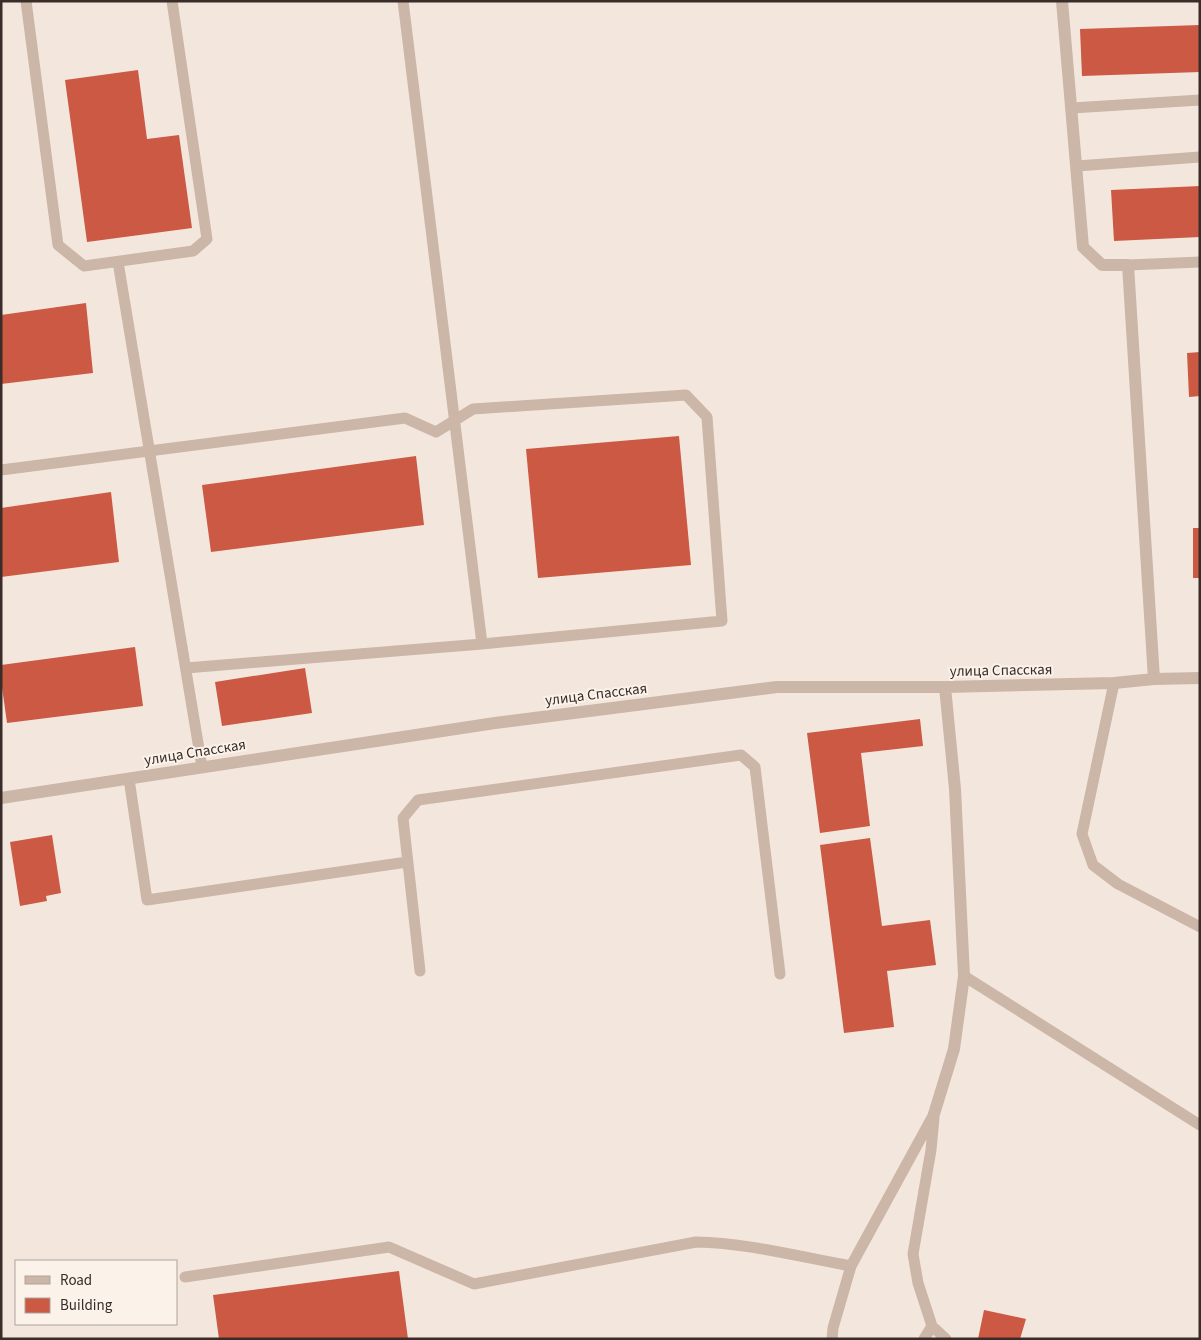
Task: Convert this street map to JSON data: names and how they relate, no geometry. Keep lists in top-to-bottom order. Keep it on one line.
{"streets":{"street":["улица Спасская"]},"legend":["Road","Building"]}
